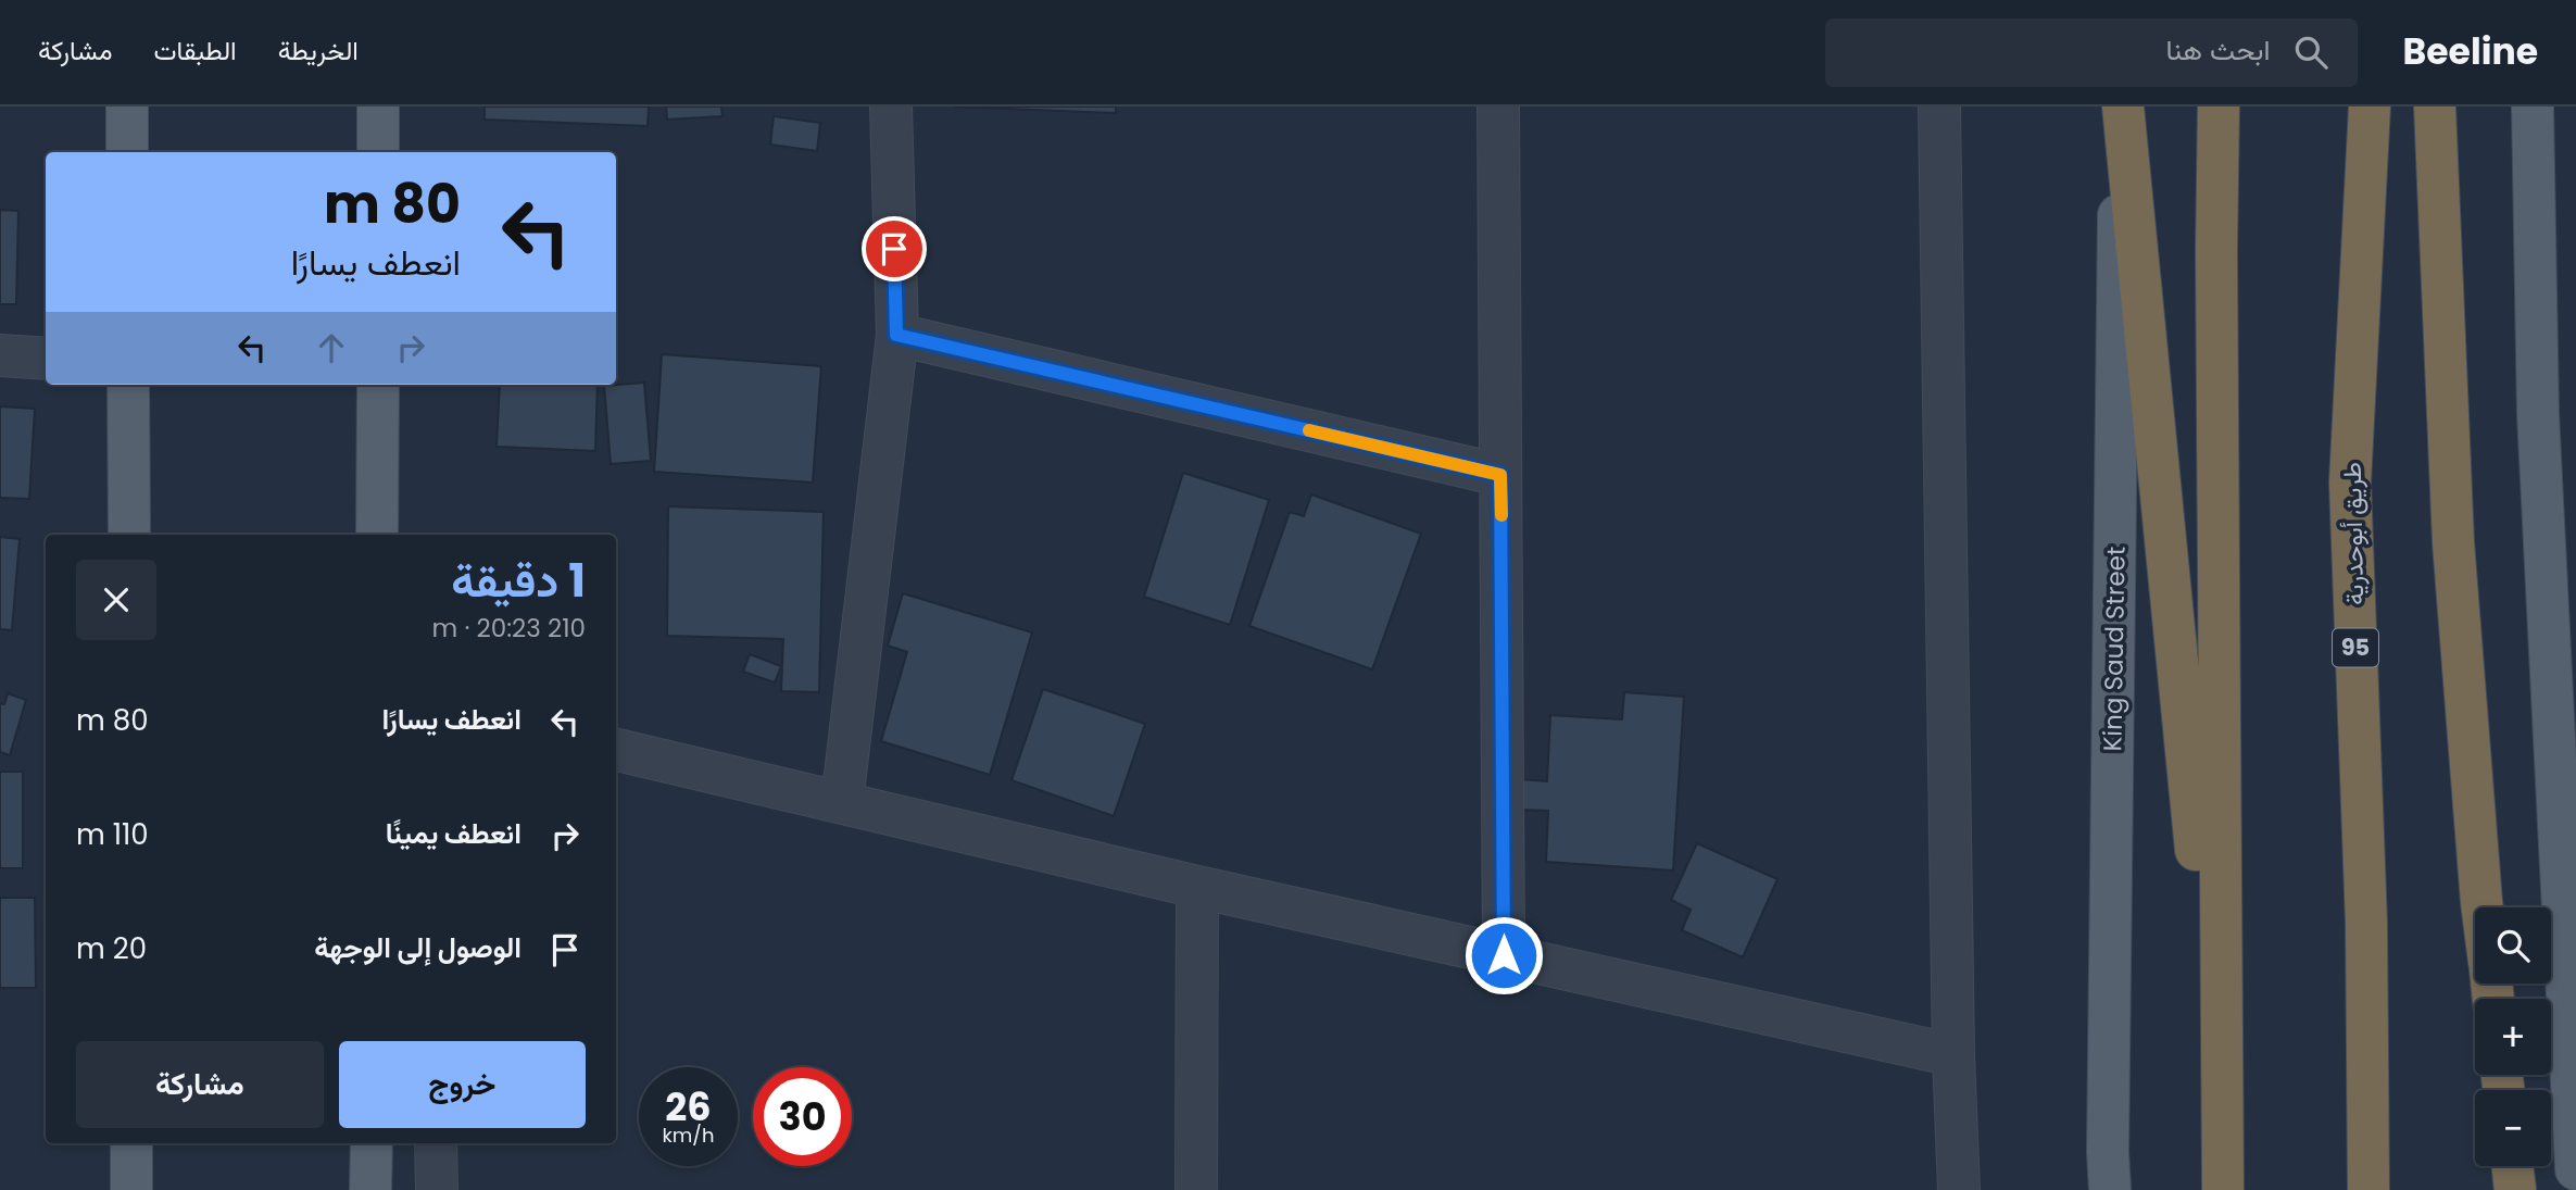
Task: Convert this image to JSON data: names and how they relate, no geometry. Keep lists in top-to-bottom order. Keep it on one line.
{"streets":{"highway":["طريق أبوحدرية","95"],"main road":["King Saud Street"]},"page":{"header":"Beeline","search":"ابحث هنا","nav":["الخريطة","الطبقات","مشاركة"],"turn":["80 m","انعطف يسارًا"],"heading":["1 دقيقة","210 m · 20:23"],"list":[{"name":"انعطف يسارًا","value":"80 m"},{"name":"انعطف يمينًا","value":"110 m"},{"name":"الوصول إلى الوجهة","value":"20 m"}],"map_buttons":["+","−"],"buttons":["خروج","مشاركة"],"speed":"26 km/h","limit":"30"}}
